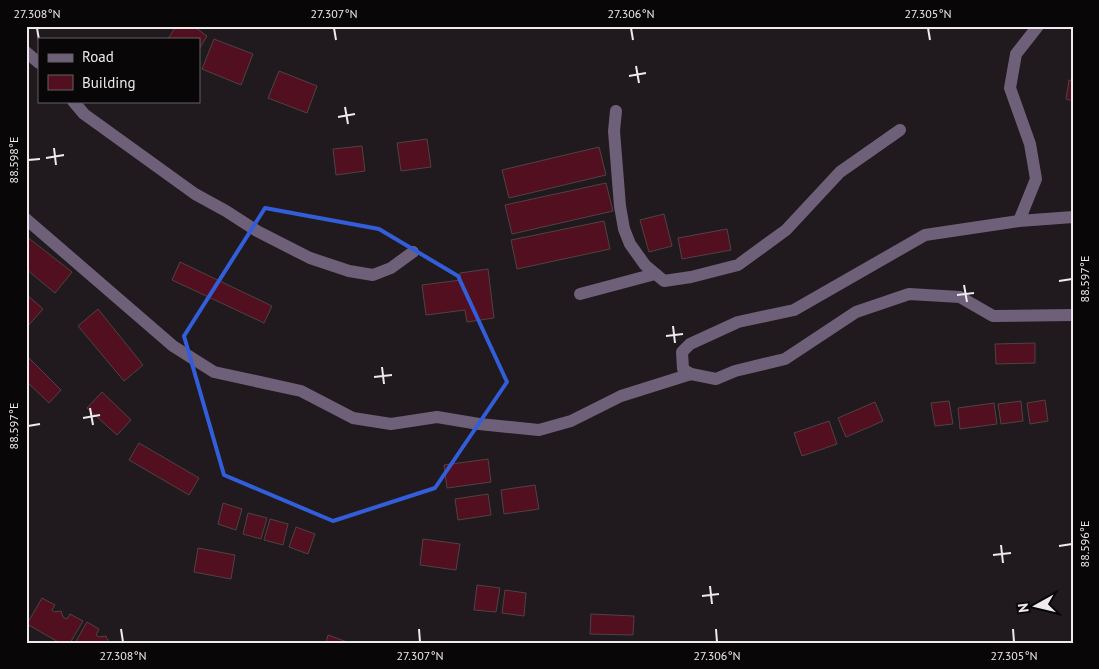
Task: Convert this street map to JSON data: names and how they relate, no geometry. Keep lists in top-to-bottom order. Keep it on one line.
{"legend":["Road","Building"],"north":"left","coordinates":["27.308°N","27.307°N","27.306°N","27.305°N","88.598°E","88.597°E","88.596°E"]}
